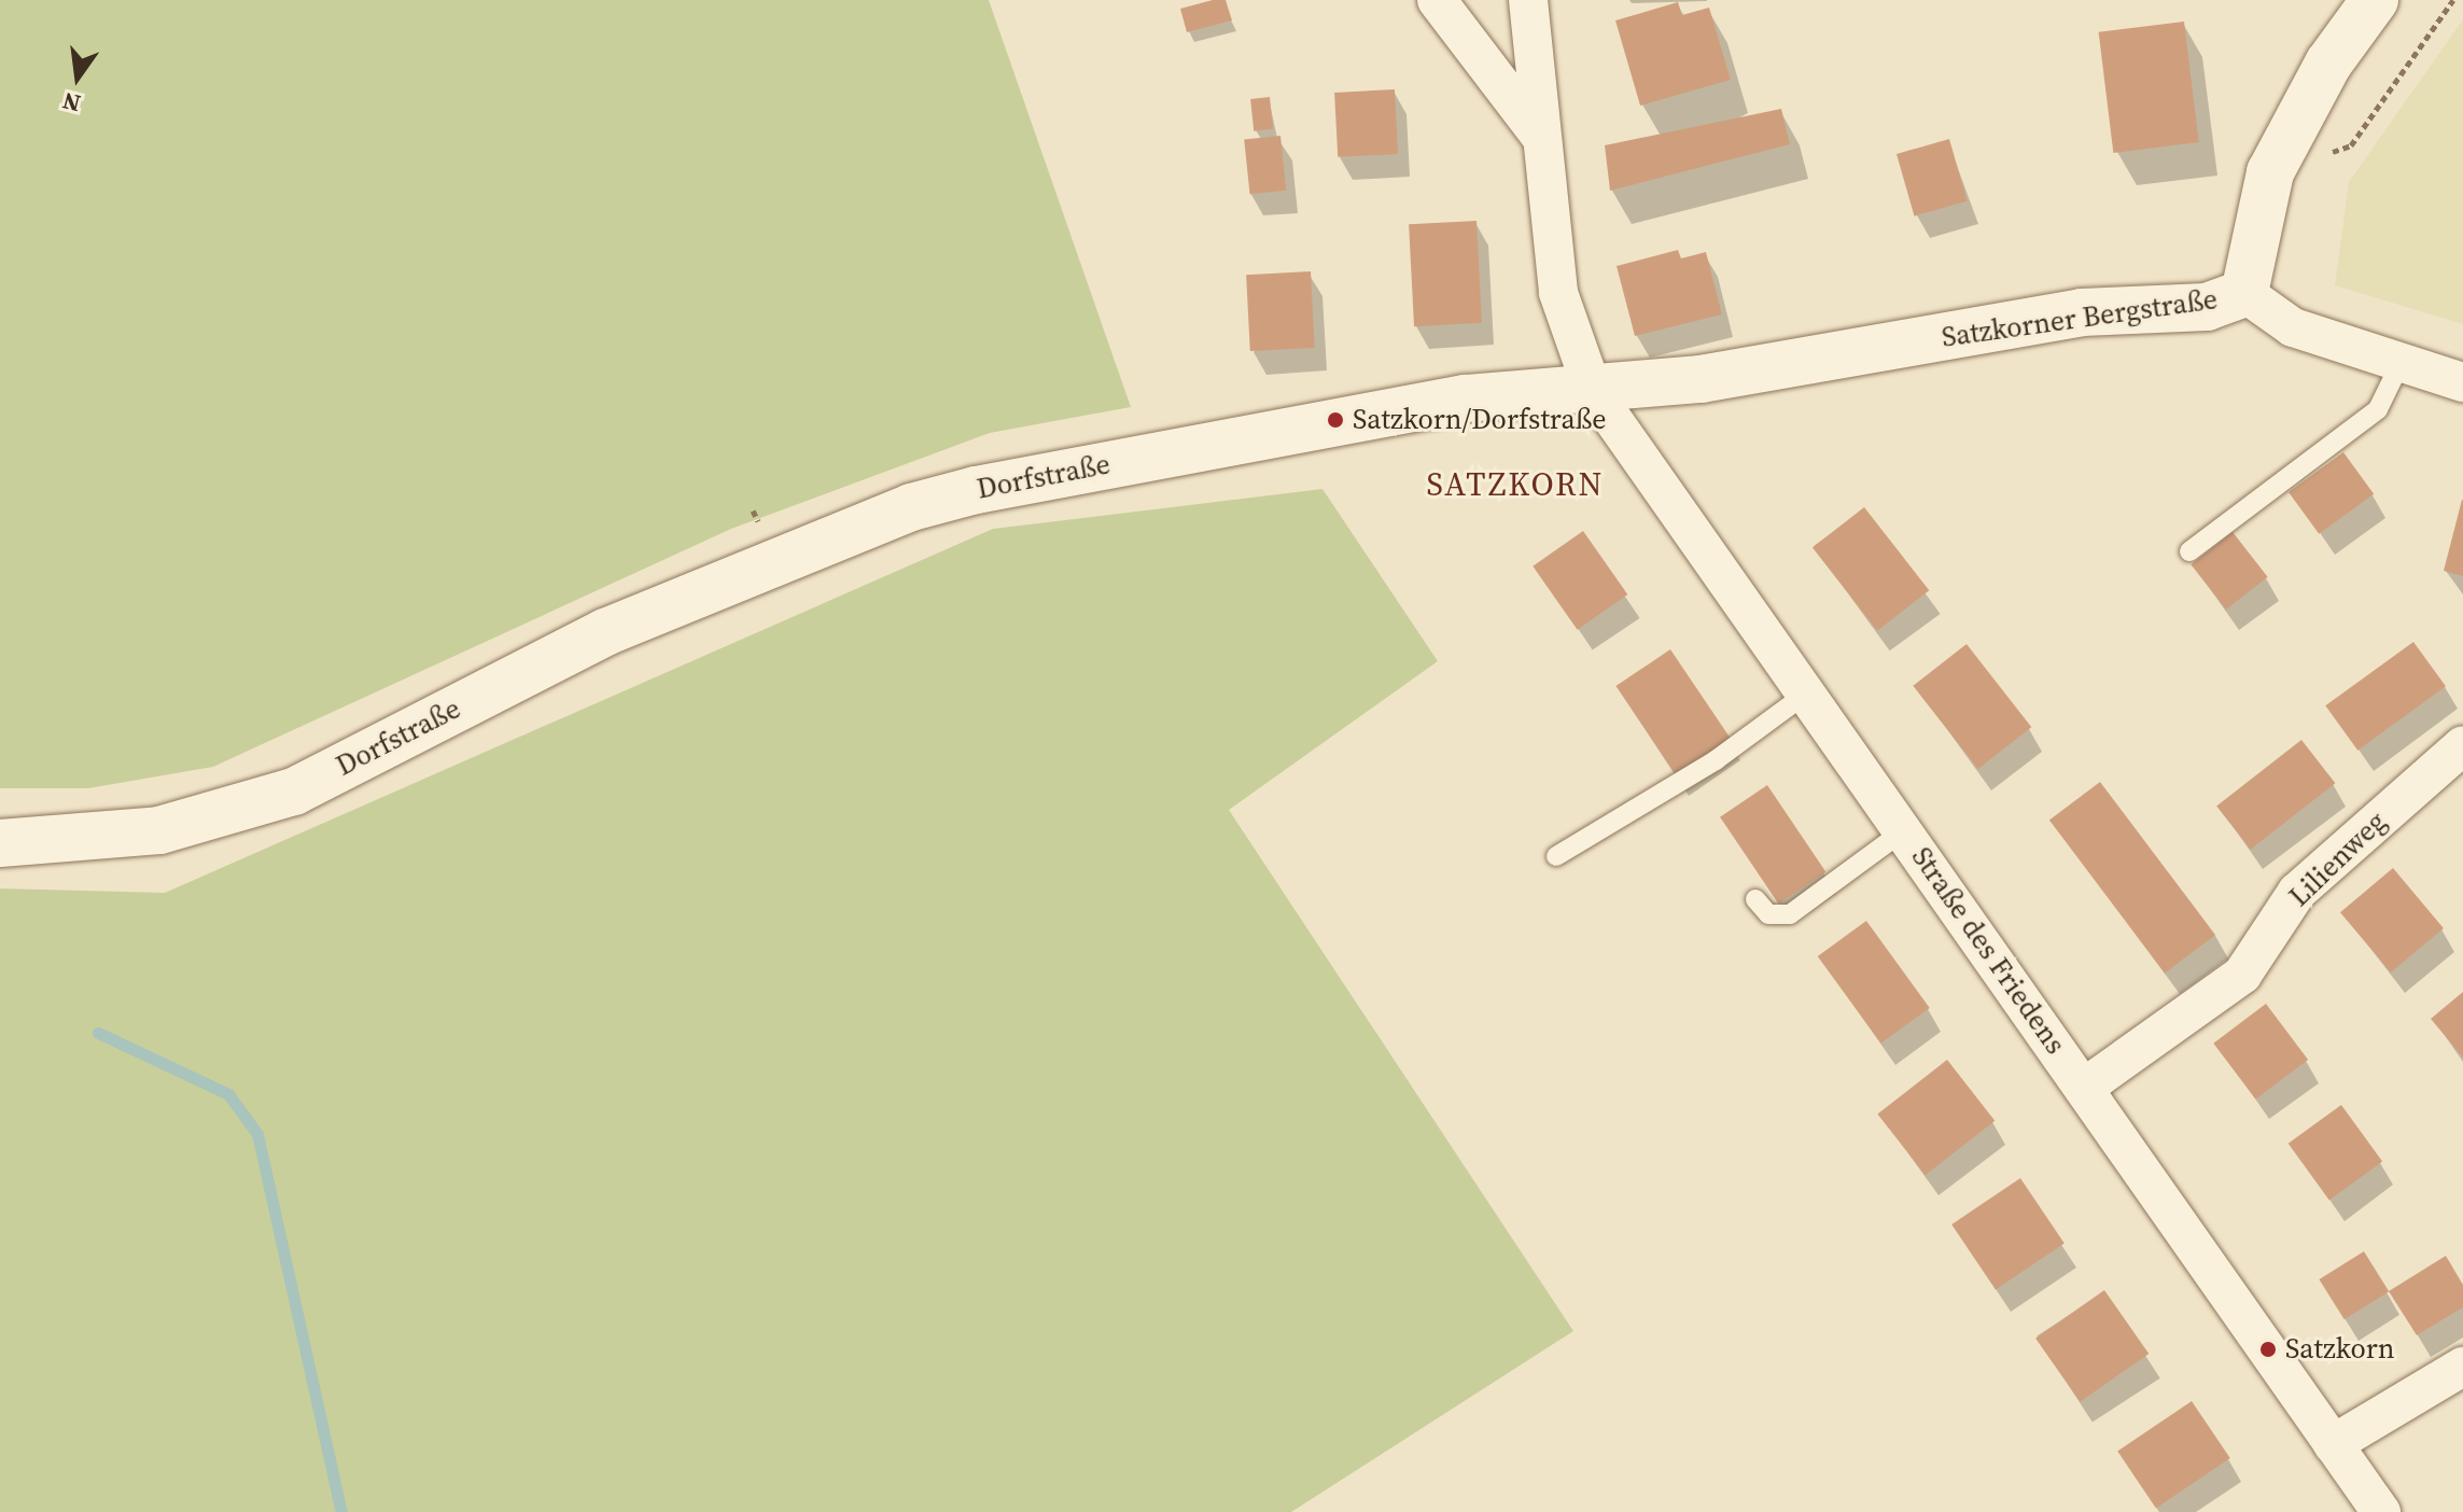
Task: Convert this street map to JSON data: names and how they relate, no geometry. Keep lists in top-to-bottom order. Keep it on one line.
{"streets":{"street":["Satzkorner Bergstraße","Dorfstraße","Lilienweg","Straße des Friedens"]},"crossings":[["Satzkorner Bergstraße","Dorfstraße"],["Satzkorner Bergstraße","Straße des Friedens"],["Dorfstraße","Straße des Friedens"],["Lilienweg","Straße des Friedens"]],"districts":["SATZKORN"],"places":["Satzkorn/Dorfstraße","Satzkorn"],"north":"bottom"}
